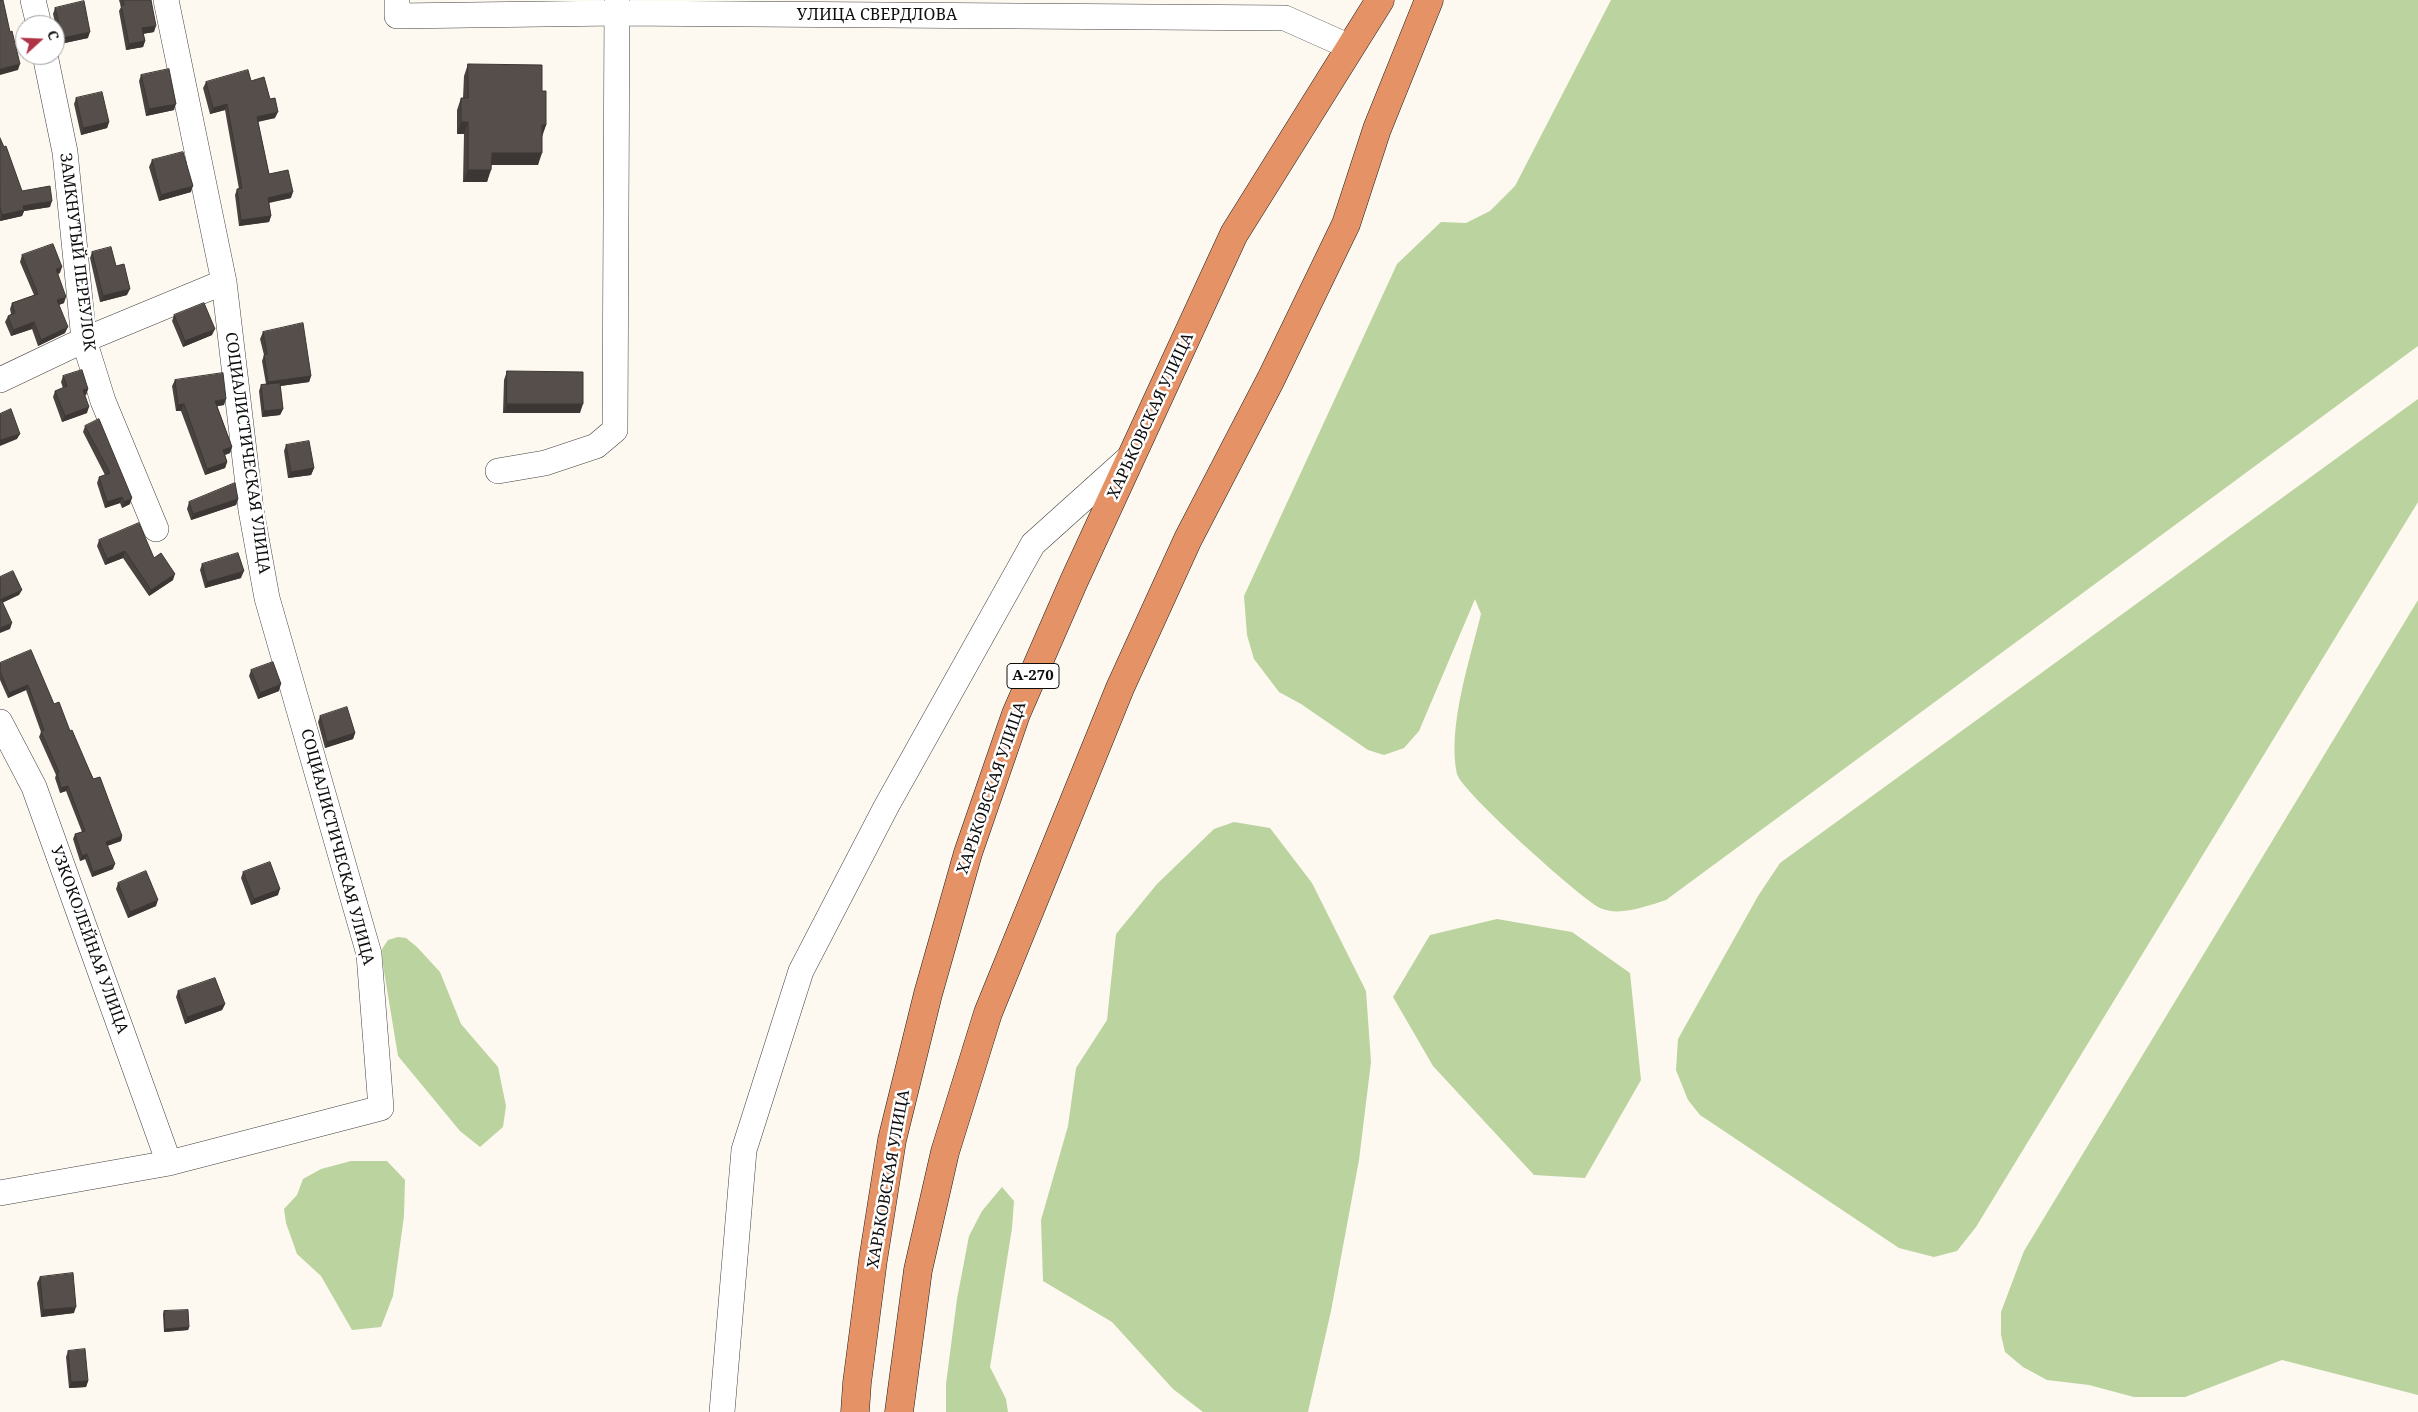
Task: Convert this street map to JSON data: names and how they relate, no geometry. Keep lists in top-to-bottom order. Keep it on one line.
{"streets":{"highway":["ХАРЬКОВСКАЯ УЛИЦА","А-270"],"street":["УЛИЦА СВЕРДЛОВА","ЗАМКНУТЫЙ ПЕРЕУЛОК","СОЦИАЛИСТИЧЕСКАЯ УЛИЦА","УЗКОКОЛЕЙНАЯ УЛИЦА"]},"crossings":[["УЛИЦА СВЕРДЛОВА","ХАРЬКОВСКАЯ УЛИЦА"],["СОЦИАЛИСТИЧЕСКАЯ УЛИЦА","УЗКОКОЛЕЙНАЯ УЛИЦА"]],"north":"right"}
